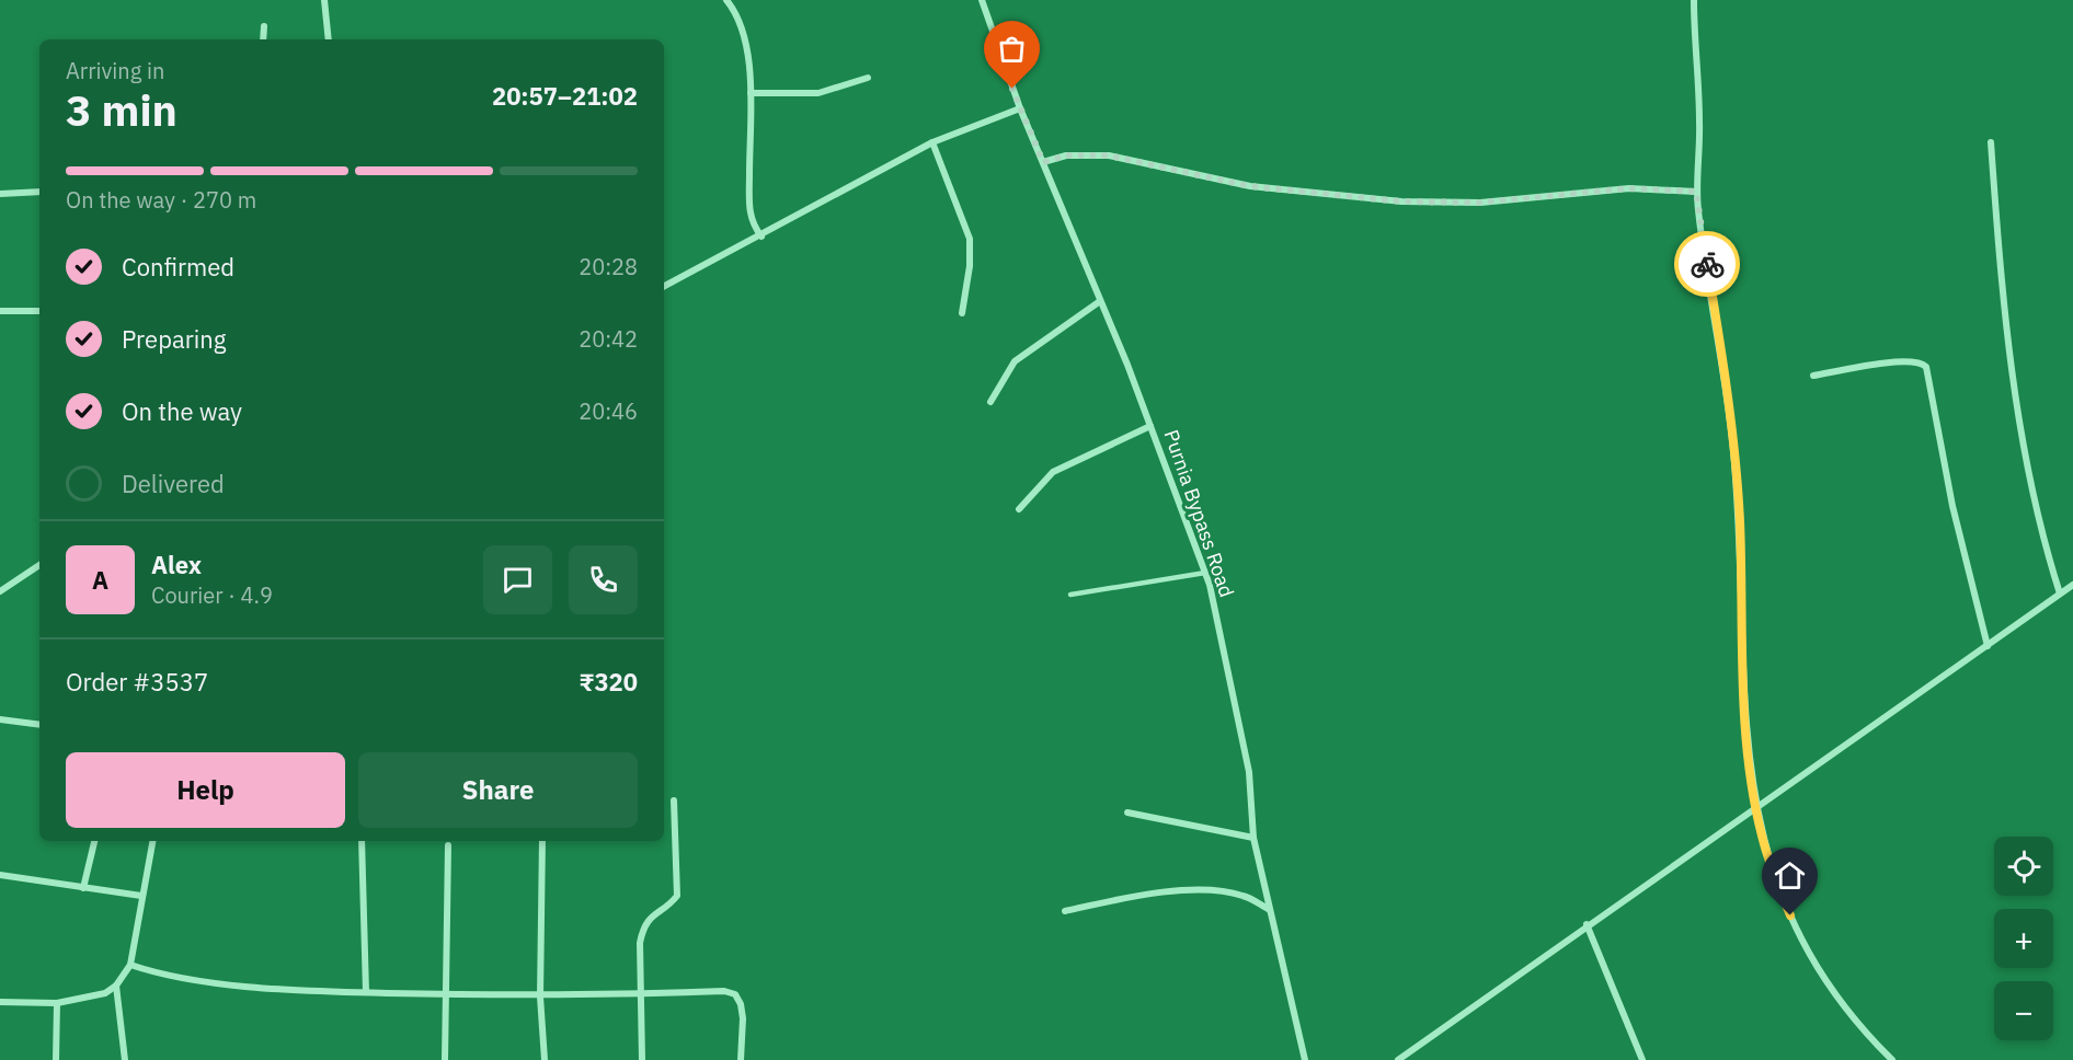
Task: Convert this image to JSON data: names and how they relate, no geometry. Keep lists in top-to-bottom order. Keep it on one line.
{"streets":{"street":["Purnia Bypass Road"]},"page":{"heading":["3 min","Arriving in","20:57–21:02"],"panel":["Alex","Courier · 4.9","Order #3537","₹320"],"bar":"On the way · 270 m","list":[["Confirmed","20:28"],["Preparing","20:42"],["On the way","20:46"],"Delivered"],"round":"A","buttons":["Help","Share"],"map_buttons":["+","−"]}}
